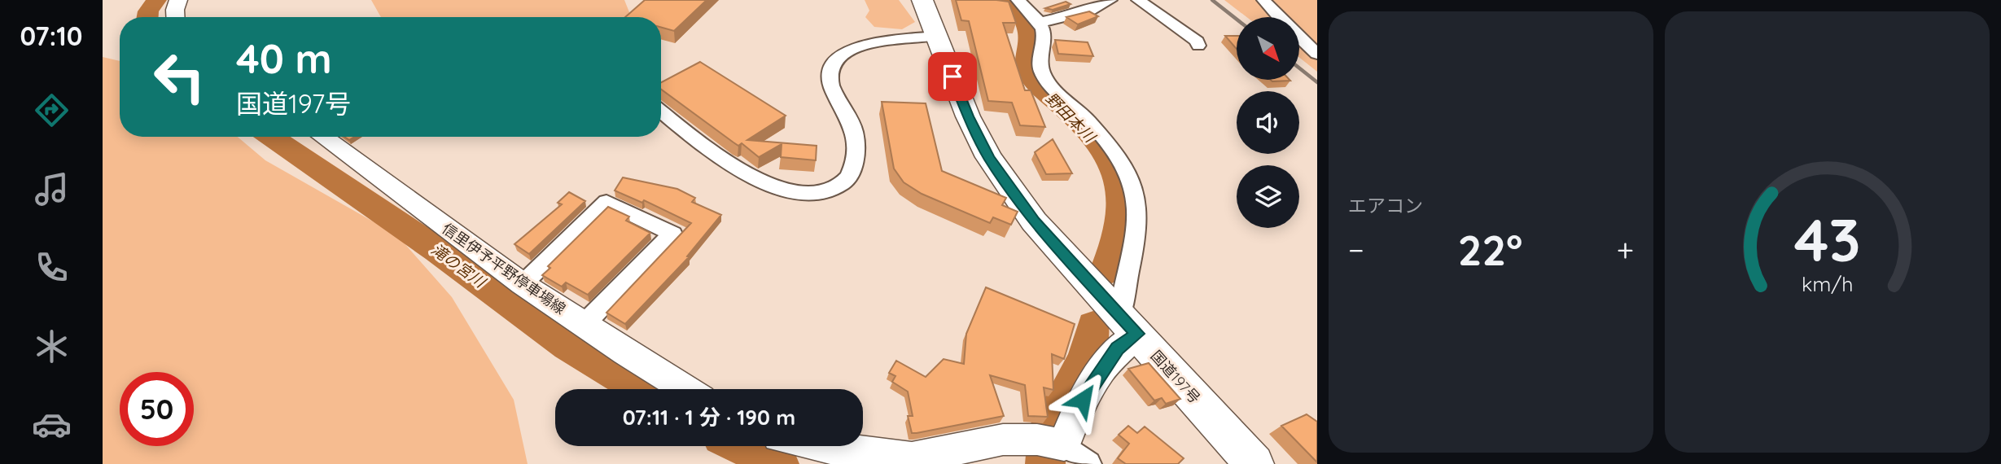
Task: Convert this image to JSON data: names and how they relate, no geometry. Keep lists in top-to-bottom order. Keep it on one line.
{"streets":{"highway":["国道197号"],"main road":["信里伊予平野停車場線"]},"water":["野田本川","滝の宮川"],"north":"bottom right","page":{"tabs":"07:10","tile":"エアコン","turn":["40 m","国道197号"],"heat":["−","22°","+"],"limit":"50","trip":"07:11 · 1 分 · 190 m","gauge":["43","km/h"]}}
